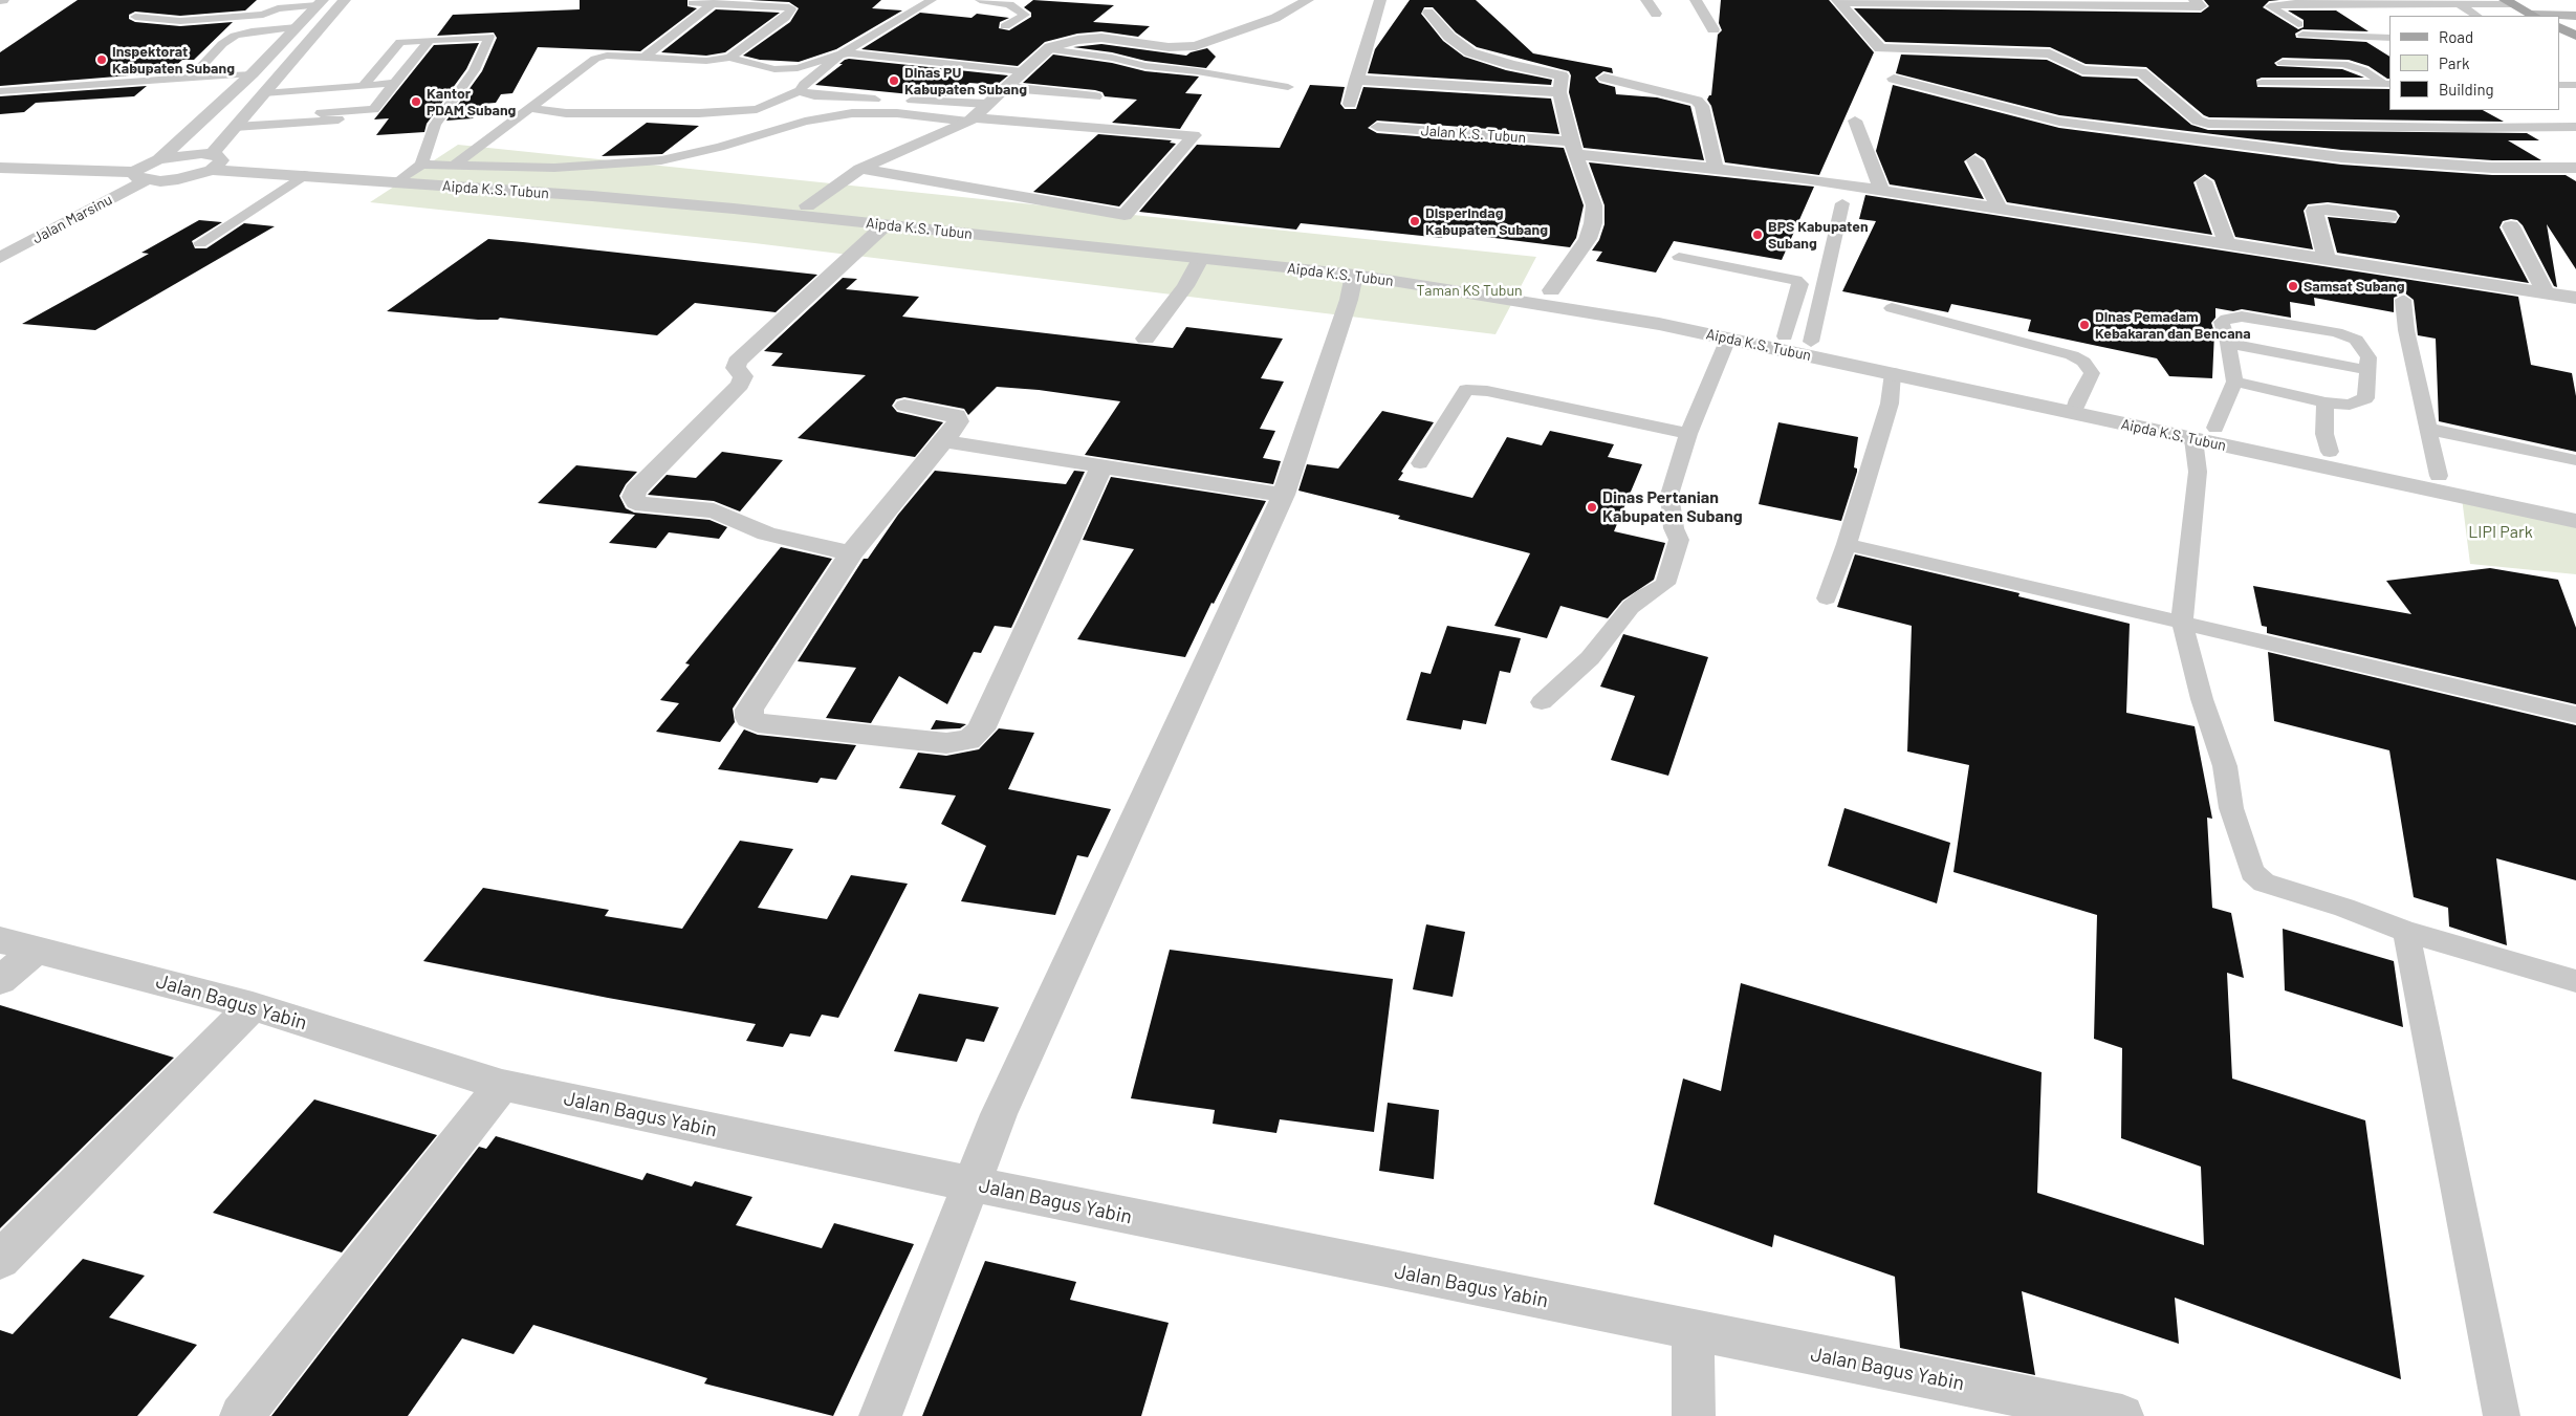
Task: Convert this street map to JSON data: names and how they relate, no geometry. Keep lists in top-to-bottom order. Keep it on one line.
{"streets":{"street":["Jalan K.S. Tubun","Aipda K.S. Tubun","Jalan Marsinu","Jalan Bagus Yabin"]},"parks":["Taman KS Tubun","LIPI Park"],"places":["Inspektorat Kabupaten Subang","Dinas PU Kabupaten Subang","Kantor PDAM Subang","Disperindag Kabupaten Subang","BPS Kabupaten Subang","Samsat Subang","Dinas Pemadam Kebakaran dan Bencana","Dinas Pertanian Kabupaten Subang"],"legend":["Road","Park","Building"]}
